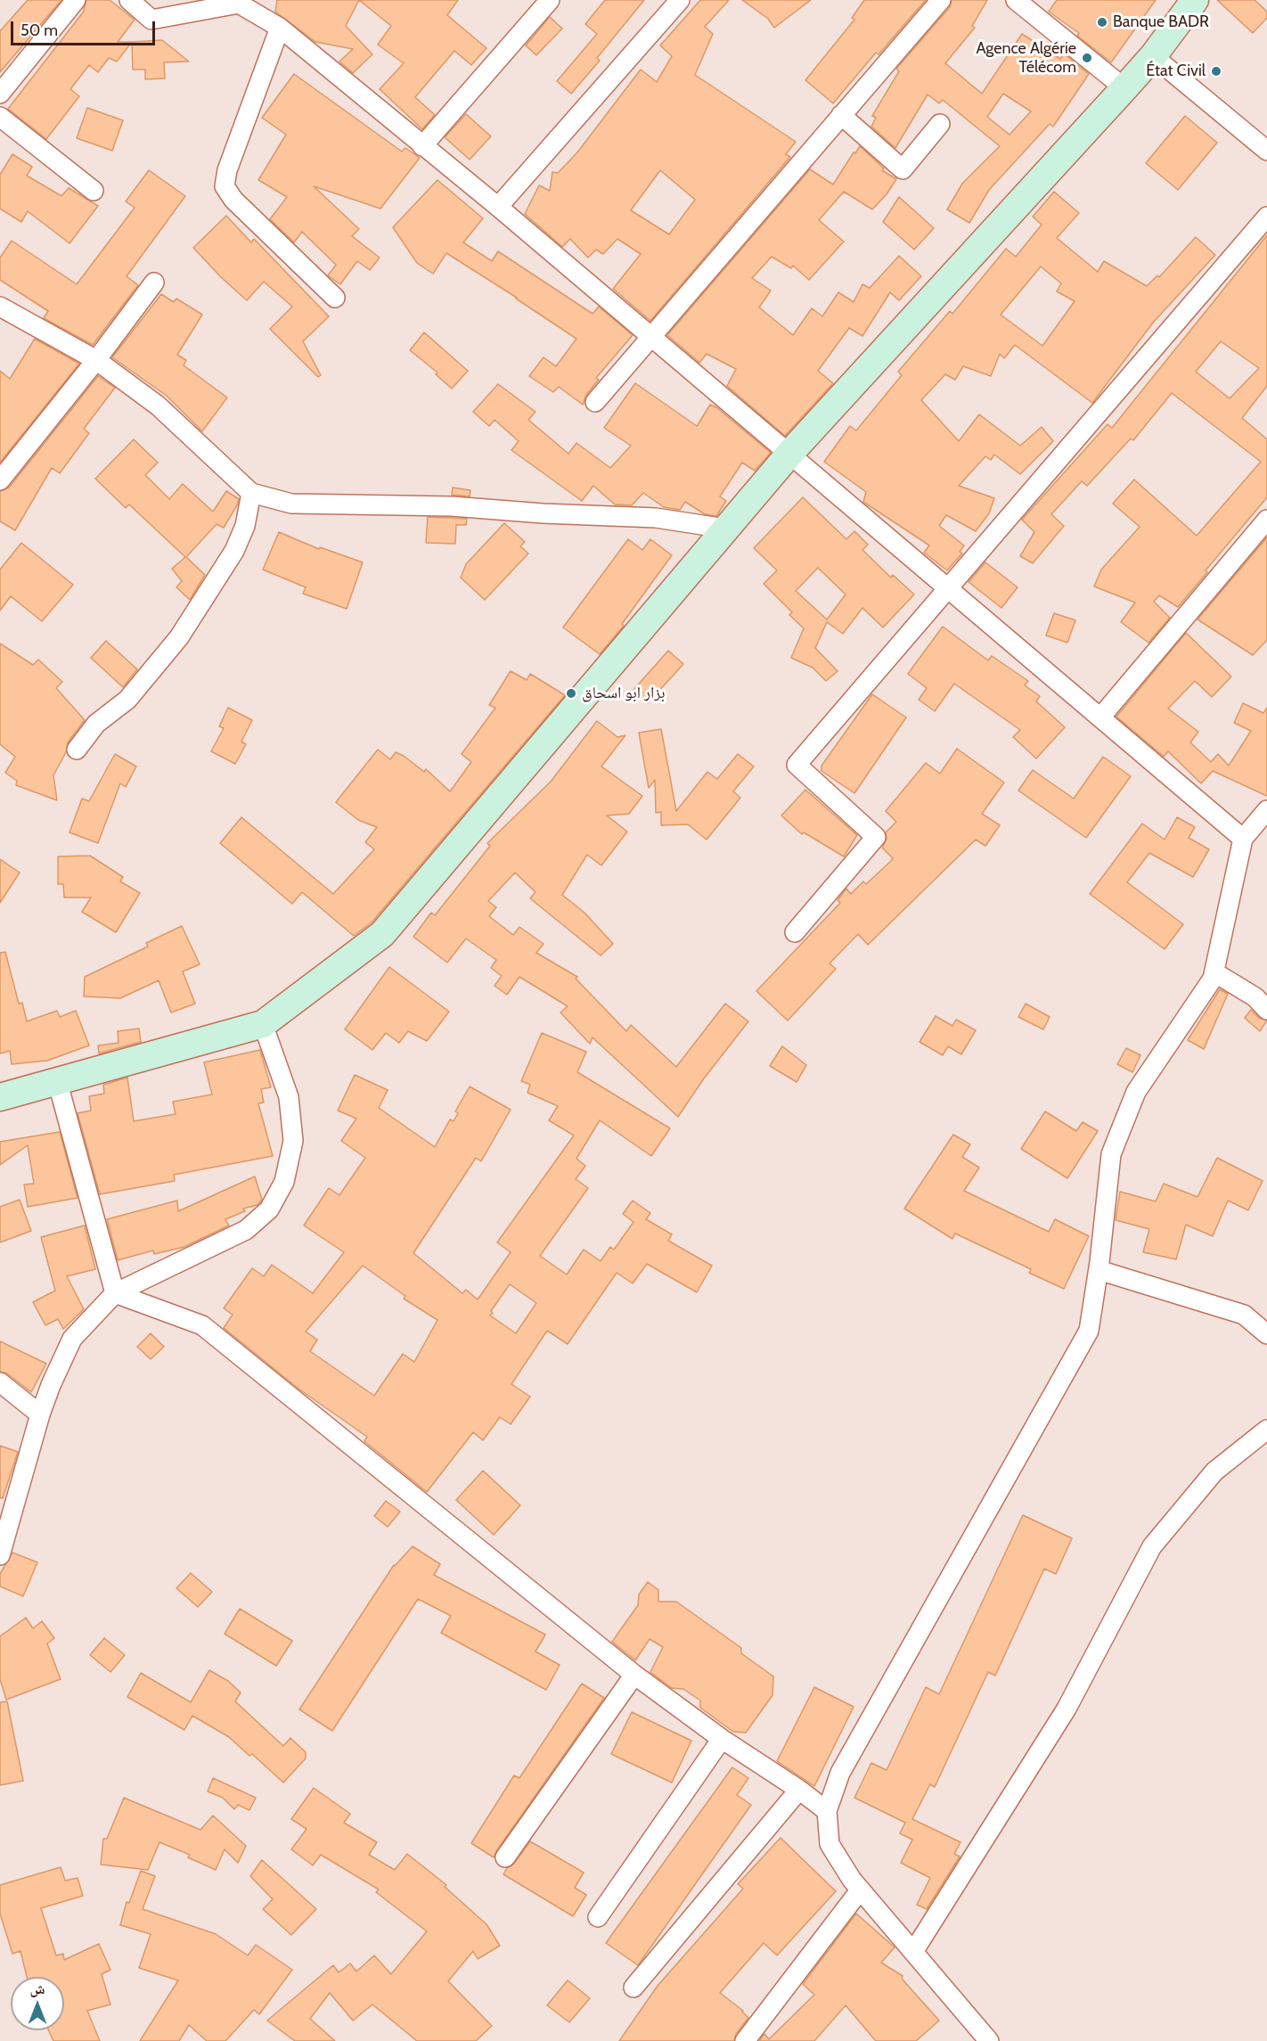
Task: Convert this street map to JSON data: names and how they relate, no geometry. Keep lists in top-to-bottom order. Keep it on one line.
{"places":["Banque BADR","Agence Algérie Télécom","État Civil","بزار ابو اسحاق"],"scale_bar":"50 m","north":"top"}
